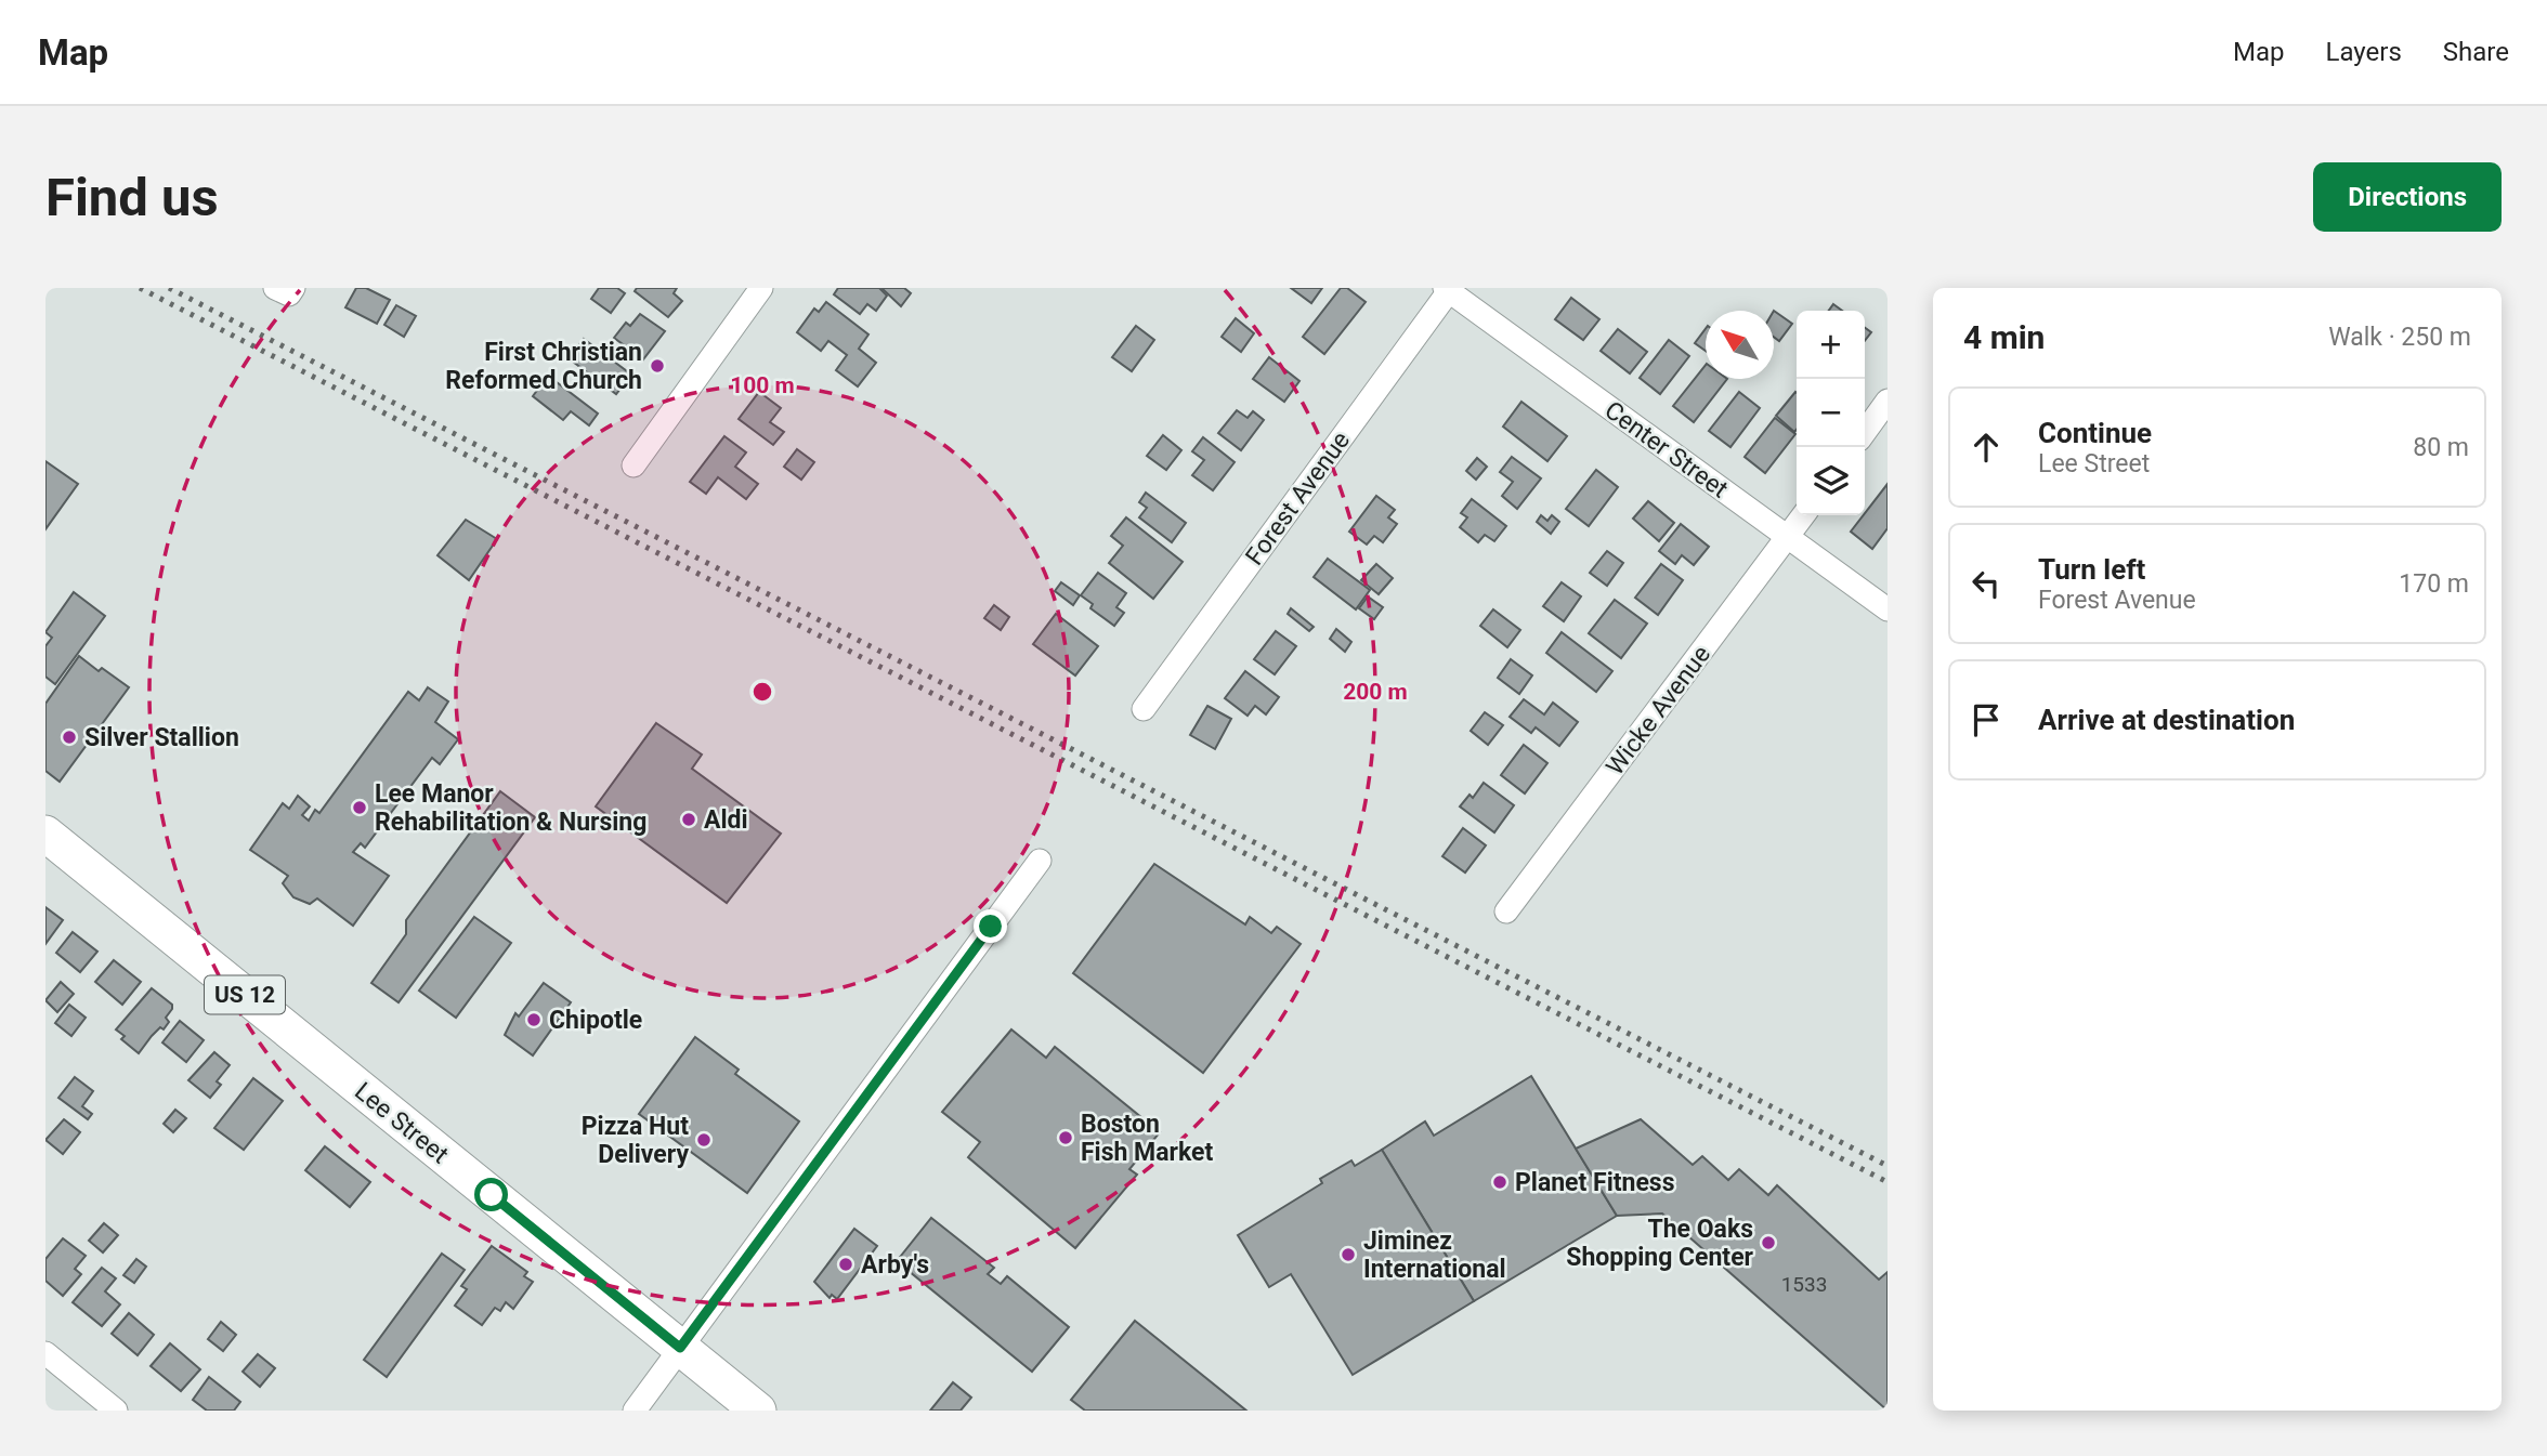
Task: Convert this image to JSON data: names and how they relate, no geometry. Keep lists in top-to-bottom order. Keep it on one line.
{"streets":{"main road":["US 12","Lee Street"],"street":["Center Street","Forest Avenue","Wicke Avenue"]},"crossings":[["Center Street","Forest Avenue"],["Center Street","Wicke Avenue"]],"places":["First Christian Reformed Church","Silver Stallion","Lee Manor Rehabilitation & Nursing","Aldi","Chipotle","Boston Fish Market","Pizza Hut Delivery","Planet Fitness","The Oaks Shopping Center","Jiminez International","Arby's"],"house_numbers":["1533"],"north":"top left","page":{"header":"Map","nav":["Map","Layers","Share"],"buttons":"Directions","title":"Find us","heading":["4 min","Walk · 250 m"],"map_buttons":["+","−"],"list":[["Continue","Lee Street","80 m"],["Turn left","Forest Avenue","170 m"],"Arrive at destination"]},"rings":["100 m","200 m"]}
